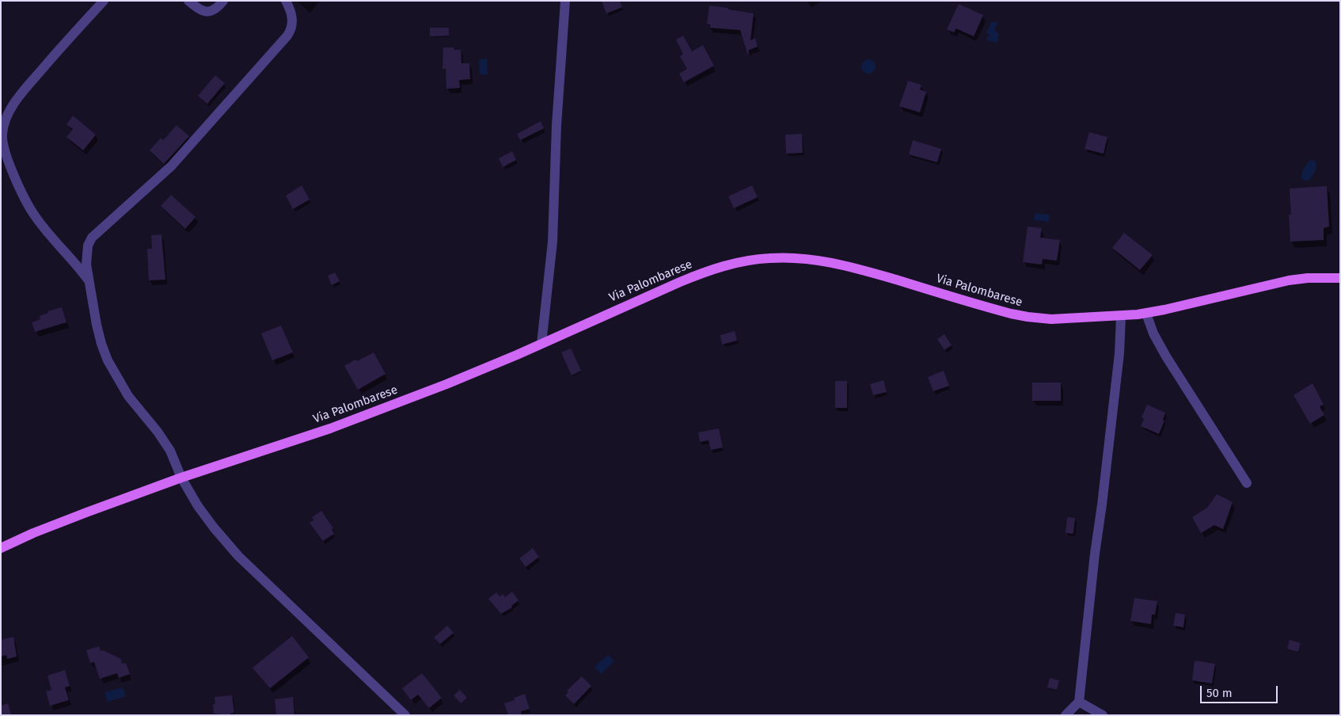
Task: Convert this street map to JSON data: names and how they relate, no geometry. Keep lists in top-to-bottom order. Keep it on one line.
{"streets":{"main road":["Via Palombarese"]},"scale_bar":"50 m"}
